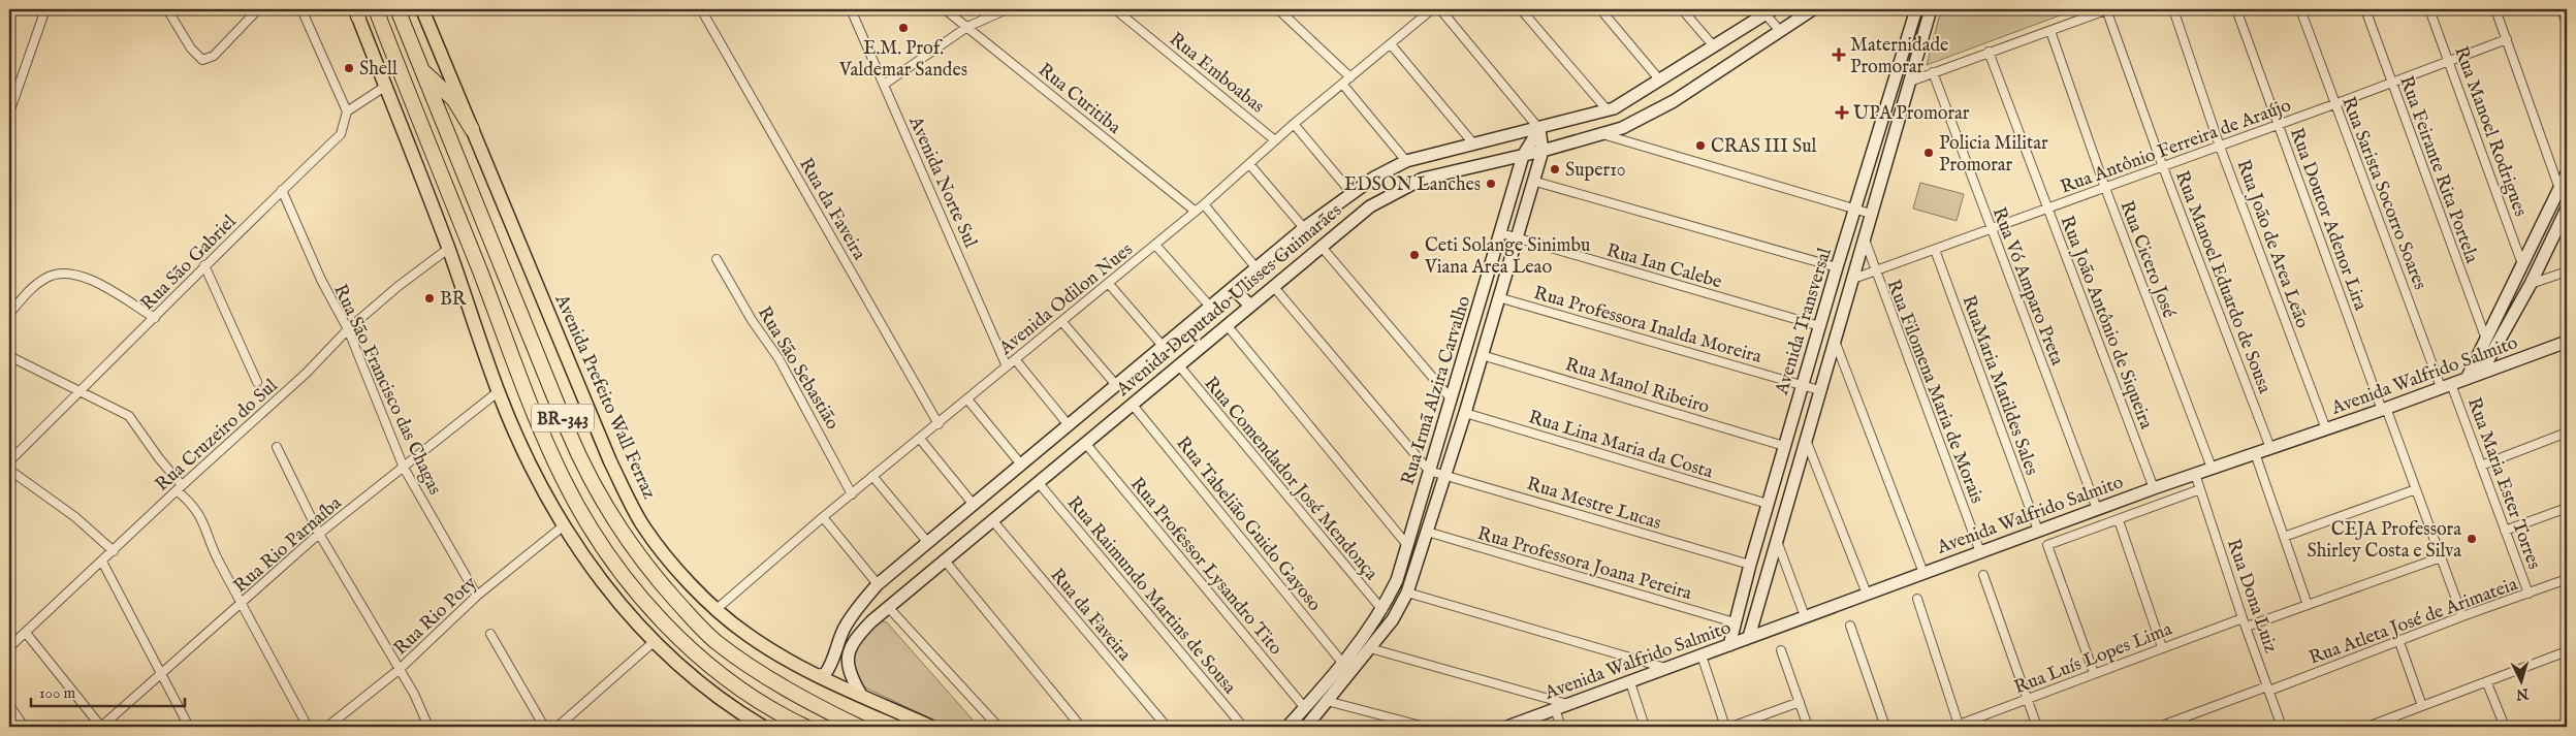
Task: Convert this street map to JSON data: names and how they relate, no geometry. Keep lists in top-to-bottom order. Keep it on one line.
{"streets":{"highway":["BR-343"],"main road":["Avenida Prefeito Wall Ferraz"],"street":["Rua Emboabas","Rua Curitiba","Rua Manoel Rodrigues","Rua Antônio Ferreira de Araújo","Rua Feirante Rita Portela","Avenida Norte Sul","Rua Sarista Socorro Soares","Rua da Faveira","Rua Doutor Adenor Lira","Rua João de Area Leão","Rua Cicero José","Rua São Gabriel","Rua Ian Calebe","Rua Manoel Eduardo de Sousa","Rua Vó Amparo Preta","Avenida Odilon Nues","Avenida Deputado Ulisses Guimarães","Avenida Transversal","Rua João Antônio de Siqueira","Rua Professora Inalda Moreira","Rua São Sebastião","Avenida Walfrido Salmito","Rua Manol Ribeiro","RuaMaria Matildes Sales","Rua São Francisco das Chagas","Rua Irmã Alzira Carvalho","Rua Filomena Maria de Morais","Rua Cruzeiro do Sul","Rua Lina Maria da Costa","Rua Comendador José Mendonça","Rua Maria Ester Torres","Rua Mestre Lucas","Rua Tabelião Guido Gayoso","Rua Rio Parnaíba","Rua Professora Joana Pereira","Rua Professor Lysandro Tito","Rua Raimundo Martins de Sousa","Rua Dona Luiz","Rua Rio Poty","Rua Atleta José de Arimateia","Rua Luís Lopes Lima"]},"crossings":[["Rua Emboabas","Avenida Odilon Nues"],["Rua Curitiba","Avenida Odilon Nues"],["Rua Manoel Rodrigues","Rua Antônio Ferreira de Araújo"],["Rua Antônio Ferreira de Araújo","Rua Feirante Rita Portela"],["Rua Antônio Ferreira de Araújo","Rua Sarista Socorro Soares"],["Rua Antônio Ferreira de Araújo","Rua Doutor Adenor Lira"],["Rua Antônio Ferreira de Araújo","Rua João de Area Leão"],["Rua Antônio Ferreira de Araújo","Rua Cicero José"],["Rua Antônio Ferreira de Araújo","Rua Manoel Eduardo de Sousa"],["Rua Antônio Ferreira de Araújo","Rua Vó Amparo Preta"],["Rua Antônio Ferreira de Araújo","Avenida Transversal"],["Rua Antônio Ferreira de Araújo","Rua João Antônio de Siqueira"],["Rua Antônio Ferreira de Araújo","RuaMaria Matildes Sales"],["Rua Antônio Ferreira de Araújo","Rua Filomena Maria de Morais"],["Avenida Norte Sul","Avenida Odilon Nues"],["Rua Sarista Socorro Soares","Avenida Walfrido Salmito"],["Rua Sarista Socorro Soares","Rua Maria Ester Torres"],["Rua da Faveira","Avenida Odilon Nues"],["Rua da Faveira","Avenida Deputado Ulisses Guimarães"],["Rua Doutor Adenor Lira","Avenida Walfrido Salmito"],["Rua Doutor Adenor Lira","Rua Atleta José de Arimateia"],["Rua João de Area Leão","Avenida Walfrido Salmito"],["Rua Cicero José","Avenida Walfrido Salmito"],["Rua São Gabriel","Rua São Francisco das Chagas"],["Rua Ian Calebe","Avenida Transversal"],["Rua Ian Calebe","Rua Irmã Alzira Carvalho"],["Rua Manoel Eduardo de Sousa","Avenida Walfrido Salmito"],["Rua Vó Amparo Preta","Avenida Walfrido Salmito"],["Avenida Odilon Nues","Rua São Sebastião"],["Avenida Odilon Nues","Avenida Prefeito Wall Ferraz"],["Avenida Deputado Ulisses Guimarães","Rua Irmã Alzira Carvalho"],["Avenida Deputado Ulisses Guimarães","Avenida Prefeito Wall Ferraz"],["Avenida Deputado Ulisses Guimarães","Rua Comendador José Mendonça"],["Avenida Deputado Ulisses Guimarães","Rua Tabelião Guido Gayoso"],["Avenida Deputado Ulisses Guimarães","Rua Professor Lysandro Tito"],["Avenida Deputado Ulisses Guimarães","Rua Raimundo Martins de Sousa"],["Avenida Transversal","Rua Professora Inalda Moreira"],["Avenida Transversal","Avenida Walfrido Salmito"],["Avenida Transversal","Rua Manol Ribeiro"],["Avenida Transversal","Rua Filomena Maria de Morais"],["Avenida Transversal","Rua Lina Maria da Costa"],["Avenida Transversal","Rua Mestre Lucas"],["Avenida Transversal","Rua Professora Joana Pereira"],["Rua João Antônio de Siqueira","Avenida Walfrido Salmito"],["Rua Professora Inalda Moreira","Rua Irmã Alzira Carvalho"],["Avenida Walfrido Salmito","RuaMaria Matildes Sales"],["Avenida Walfrido Salmito","Rua Filomena Maria de Morais"],["Avenida Walfrido Salmito","Rua Maria Ester Torres"],["Avenida Walfrido Salmito","Rua Dona Luiz"],["Rua Manol Ribeiro","Rua Irmã Alzira Carvalho"],["Rua São Francisco das Chagas","Rua Cruzeiro do Sul"],["Rua São Francisco das Chagas","Rua Rio Parnaíba"],["Rua São Francisco das Chagas","Rua Rio Poty"],["Rua Irmã Alzira Carvalho","Rua Lina Maria da Costa"],["Rua Irmã Alzira Carvalho","Rua Comendador José Mendonça"],["Rua Irmã Alzira Carvalho","Rua Mestre Lucas"],["Rua Irmã Alzira Carvalho","Rua Tabelião Guido Gayoso"],["Rua Irmã Alzira Carvalho","Rua Professora Joana Pereira"],["Rua Irmã Alzira Carvalho","Rua Professor Lysandro Tito"],["Rua Maria Ester Torres","Rua Atleta José de Arimateia"],["Rua Dona Luiz","Rua Atleta José de Arimateia"],["Rua Dona Luiz","Rua Luís Lopes Lima"]],"places":{"other":["E.M. Prof. Valdemar Sandes","Shell","CRAS III Sul","Policia Militar Promorar","Super10","EDSON Lanches","Ceti Solange Sinimbu Viana Area Leao","BR","CEJA Professora Shirley Costa e Silva"],"health":["Maternidade Promorar","UPA Promorar"]},"scale_bar":"100 m","north":"bottom"}
